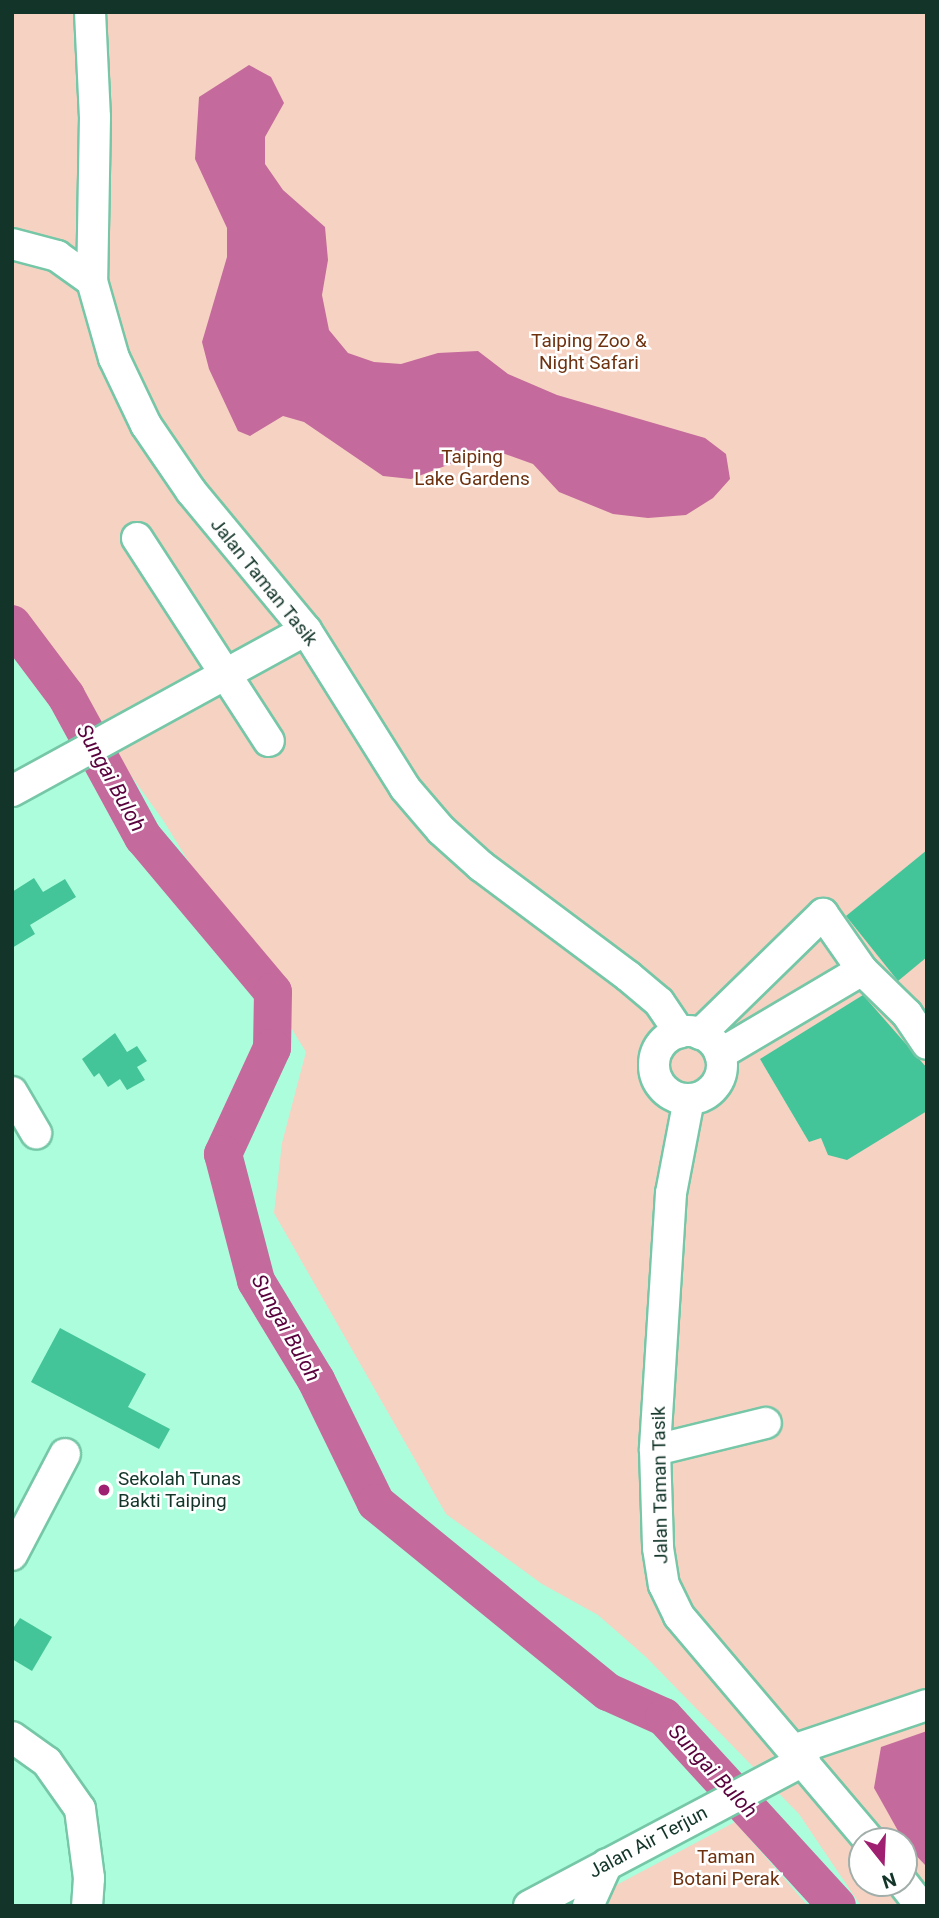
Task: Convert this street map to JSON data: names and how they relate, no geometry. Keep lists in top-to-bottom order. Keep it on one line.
{"streets":{"street":["Jalan Taman Tasik","Jalan Air Terjun"]},"crossings":[["Jalan Taman Tasik","Jalan Air Terjun"]],"water":["Sungai Buloh"],"parks":["Taiping Zoo & Night Safari","Taiping Lake Gardens","Taman Botani Perak"],"places":["Sekolah Tunas Bakti Taiping"],"north":"bottom"}
